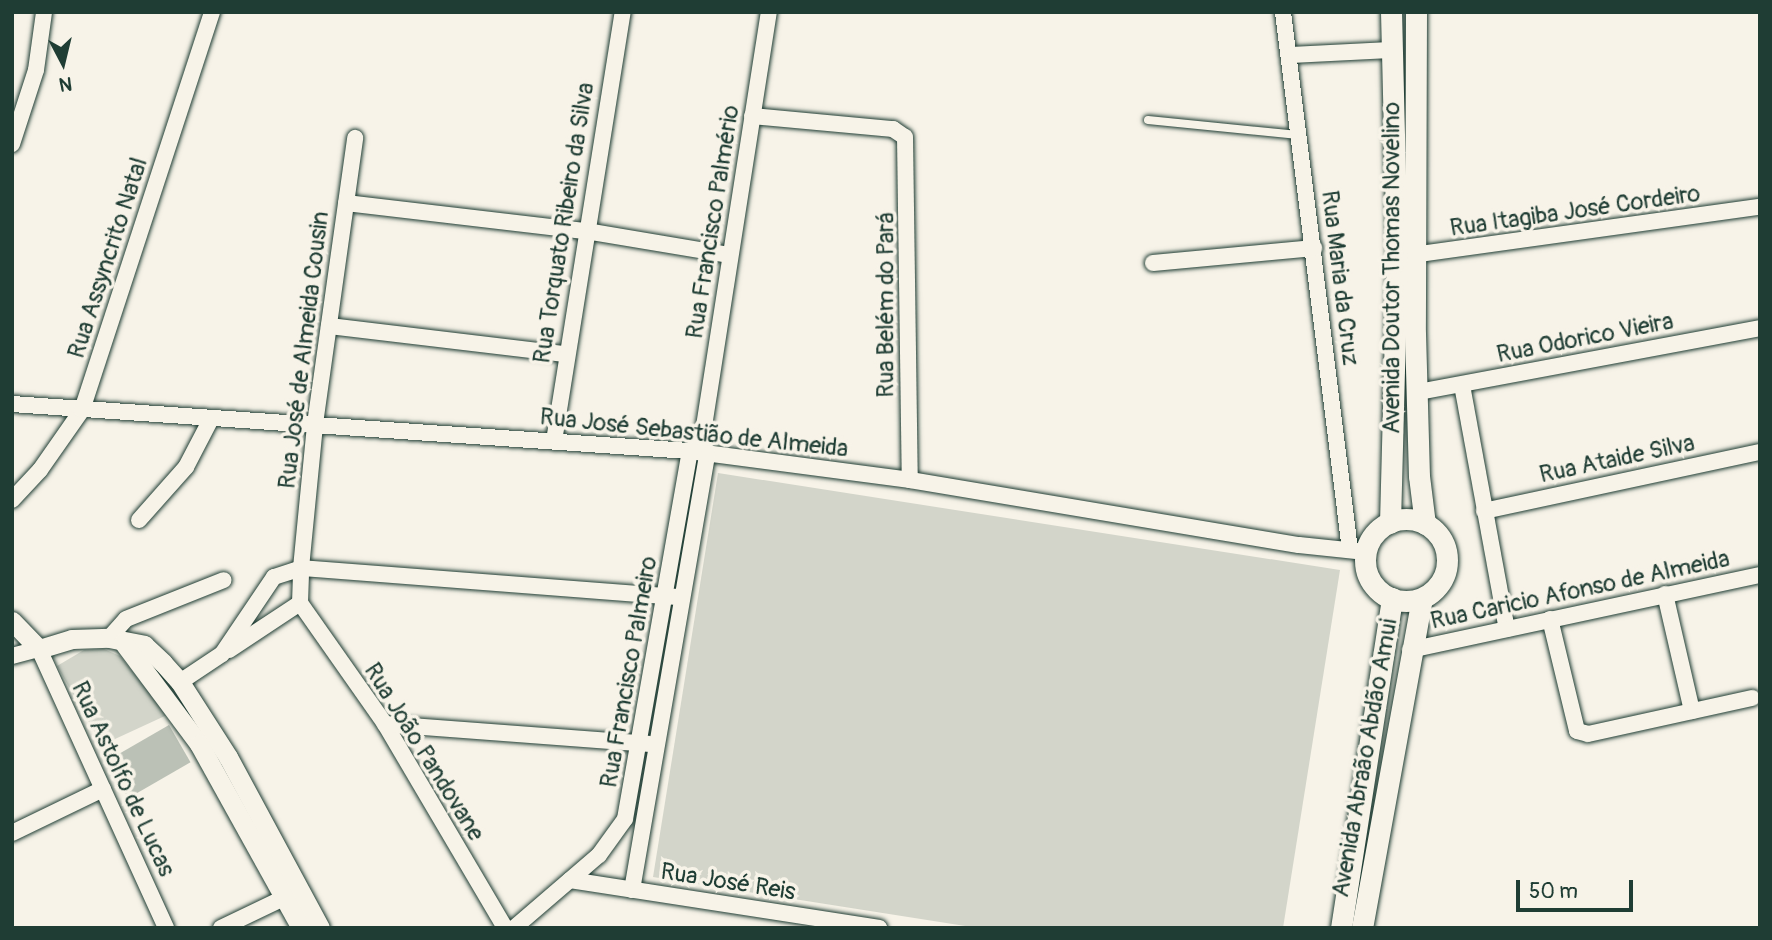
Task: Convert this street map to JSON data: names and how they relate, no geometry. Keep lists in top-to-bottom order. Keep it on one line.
{"streets":{"main road":["Avenida Doutor Thomas Novelino","Avenida Abraão Abdão Amui"],"street":["Rua Itagiba José Cordeiro","Rua Francisco Palmério","Rua Torquato Ribeiro da Silva","Rua Assyncrito Natal","Rua Maria da Cruz","Rua Belém do Pará","Rua Odorico Vieira","Rua José de Almeida Cousin","Rua José Sebastião de Almeida","Rua Ataide Silva","Rua Caricio Afonso de Almeida","Rua Francisco Palmeiro","Rua João Pandovane","Rua Astolfo de Lucas","Rua José Reis"]},"crossings":[["Rua Itagiba José Cordeiro","Avenida Doutor Thomas Novelino"],["Rua Francisco Palmério","Rua Belém do Pará"],["Rua Francisco Palmério","Rua José Sebastião de Almeida"],["Rua Francisco Palmério","Rua Francisco Palmeiro"],["Rua Torquato Ribeiro da Silva","Rua José Sebastião de Almeida"],["Rua Assyncrito Natal","Rua José Sebastião de Almeida"],["Avenida Doutor Thomas Novelino","Rua Maria da Cruz"],["Avenida Doutor Thomas Novelino","Rua Odorico Vieira"],["Avenida Doutor Thomas Novelino","Rua José Sebastião de Almeida"],["Avenida Doutor Thomas Novelino","Avenida Abraão Abdão Amui"],["Rua Maria da Cruz","Rua José Sebastião de Almeida"],["Rua Maria da Cruz","Avenida Abraão Abdão Amui"],["Rua Belém do Pará","Rua José Sebastião de Almeida"],["Rua José de Almeida Cousin","Rua José Sebastião de Almeida"],["Rua José de Almeida Cousin","Rua João Pandovane"],["Rua José Sebastião de Almeida","Rua Francisco Palmeiro"],["Rua José Sebastião de Almeida","Avenida Abraão Abdão Amui"],["Rua Caricio Afonso de Almeida","Avenida Abraão Abdão Amui"],["Rua Francisco Palmeiro","Rua José Reis"]],"scale_bar":"50 m","north":"bottom"}
